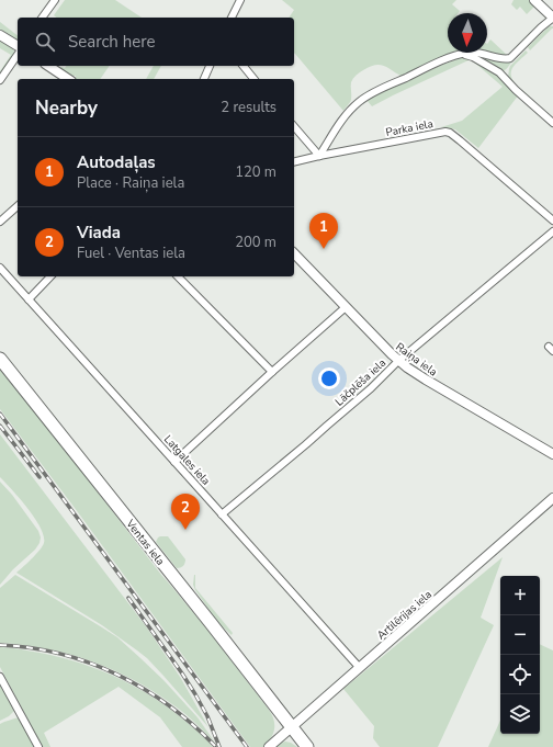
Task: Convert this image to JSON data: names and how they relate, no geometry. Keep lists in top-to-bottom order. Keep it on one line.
{"streets":{"highway":["Ventas iela"],"street":["Parka iela","Raiņa iela","Lāčplēša iela","Latgales iela","Artilērijas iela"]},"crossings":[["Raiņa iela","Lāčplēša iela"],["Lāčplēša iela","Latgales iela"],["Latgales iela","Artilērijas iela"],["Ventas iela","Artilērijas iela"]],"north":"bottom","page":{"search":"Search here","heading":["Nearby","2 results"],"list":[{"mark":"1","name":"Autodaļas","note":"Place · Raiņa iela","value":"120 m"},{"mark":"2","name":"Viada","note":"Fuel · Ventas iela","value":"200 m"}],"pins":["1","2"],"map_buttons":["+","−"]}}
